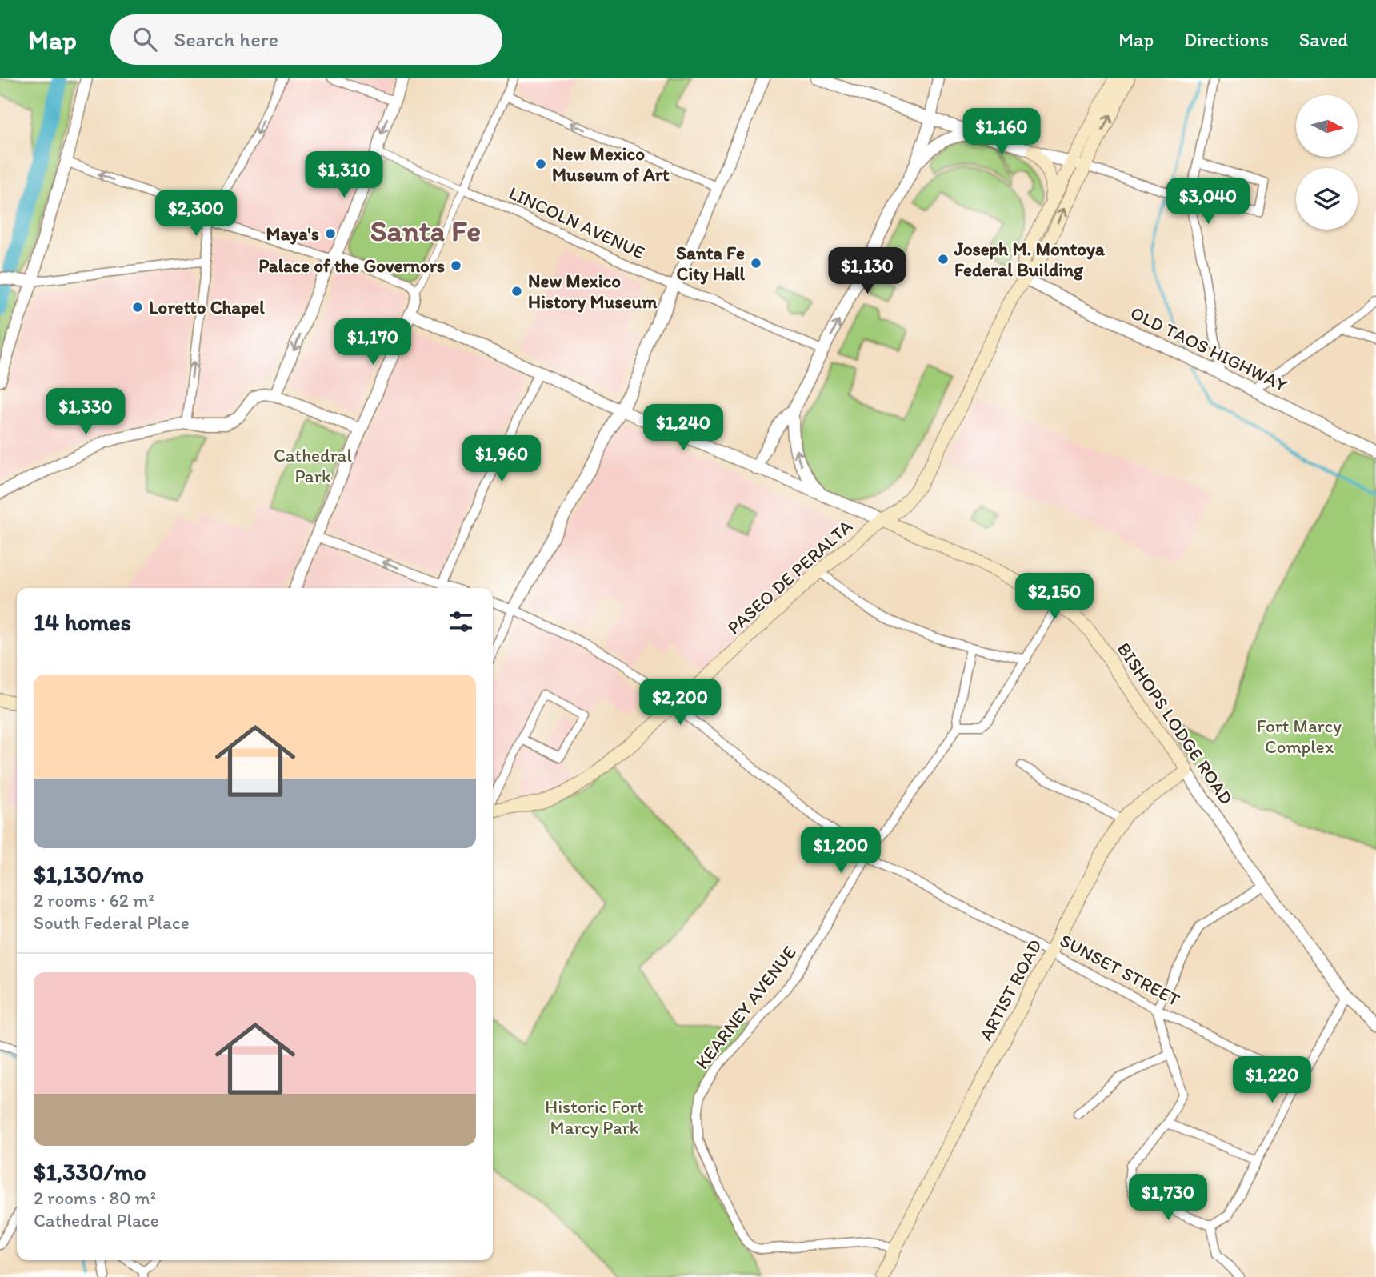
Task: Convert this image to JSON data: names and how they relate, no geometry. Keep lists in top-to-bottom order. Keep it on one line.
{"streets":{"main road":["PASEO DE PERALTA","BISHOPS LODGE ROAD","ARTIST ROAD"],"street":["LINCOLN AVENUE","OLD TAOS HIGHWAY","SUNSET STREET","KEARNEY AVENUE"]},"crossings":[["OLD TAOS HIGHWAY","PASEO DE PERALTA"],["PASEO DE PERALTA","BISHOPS LODGE ROAD"],["PASEO DE PERALTA","SUNSET STREET"],["BISHOPS LODGE ROAD","ARTIST ROAD"],["SUNSET STREET","ARTIST ROAD"],["SUNSET STREET","KEARNEY AVENUE"],["ARTIST ROAD","KEARNEY AVENUE"]],"districts":["Santa Fe"],"parks":["Cathedral Park","Fort Marcy Complex","Historic Fort Marcy Park"],"places":["New Mexico Museum of Art","Maya's","Joseph M. Montoya Federal Building","Santa Fe City Hall","Palace of the Governors","New Mexico History Museum","Loretto Chapel"],"north":"right","page":{"header":"Map","search":"Search here","nav":["Map","Directions","Saved"],"price":["$1,160","$1,310","$3,040","$2,300","$1,130","$1,170","$1,330","$1,240","$1,960","$2,150","$2,200","$1,200","$1,220","$1,730"],"heading":"14 homes","list":[{"name":"$1,130/mo","note":"2 rooms · 62 m² · South Federal Place"},{"name":"$1,330/mo","note":"2 rooms · 80 m² · Cathedral Place"}]}}
